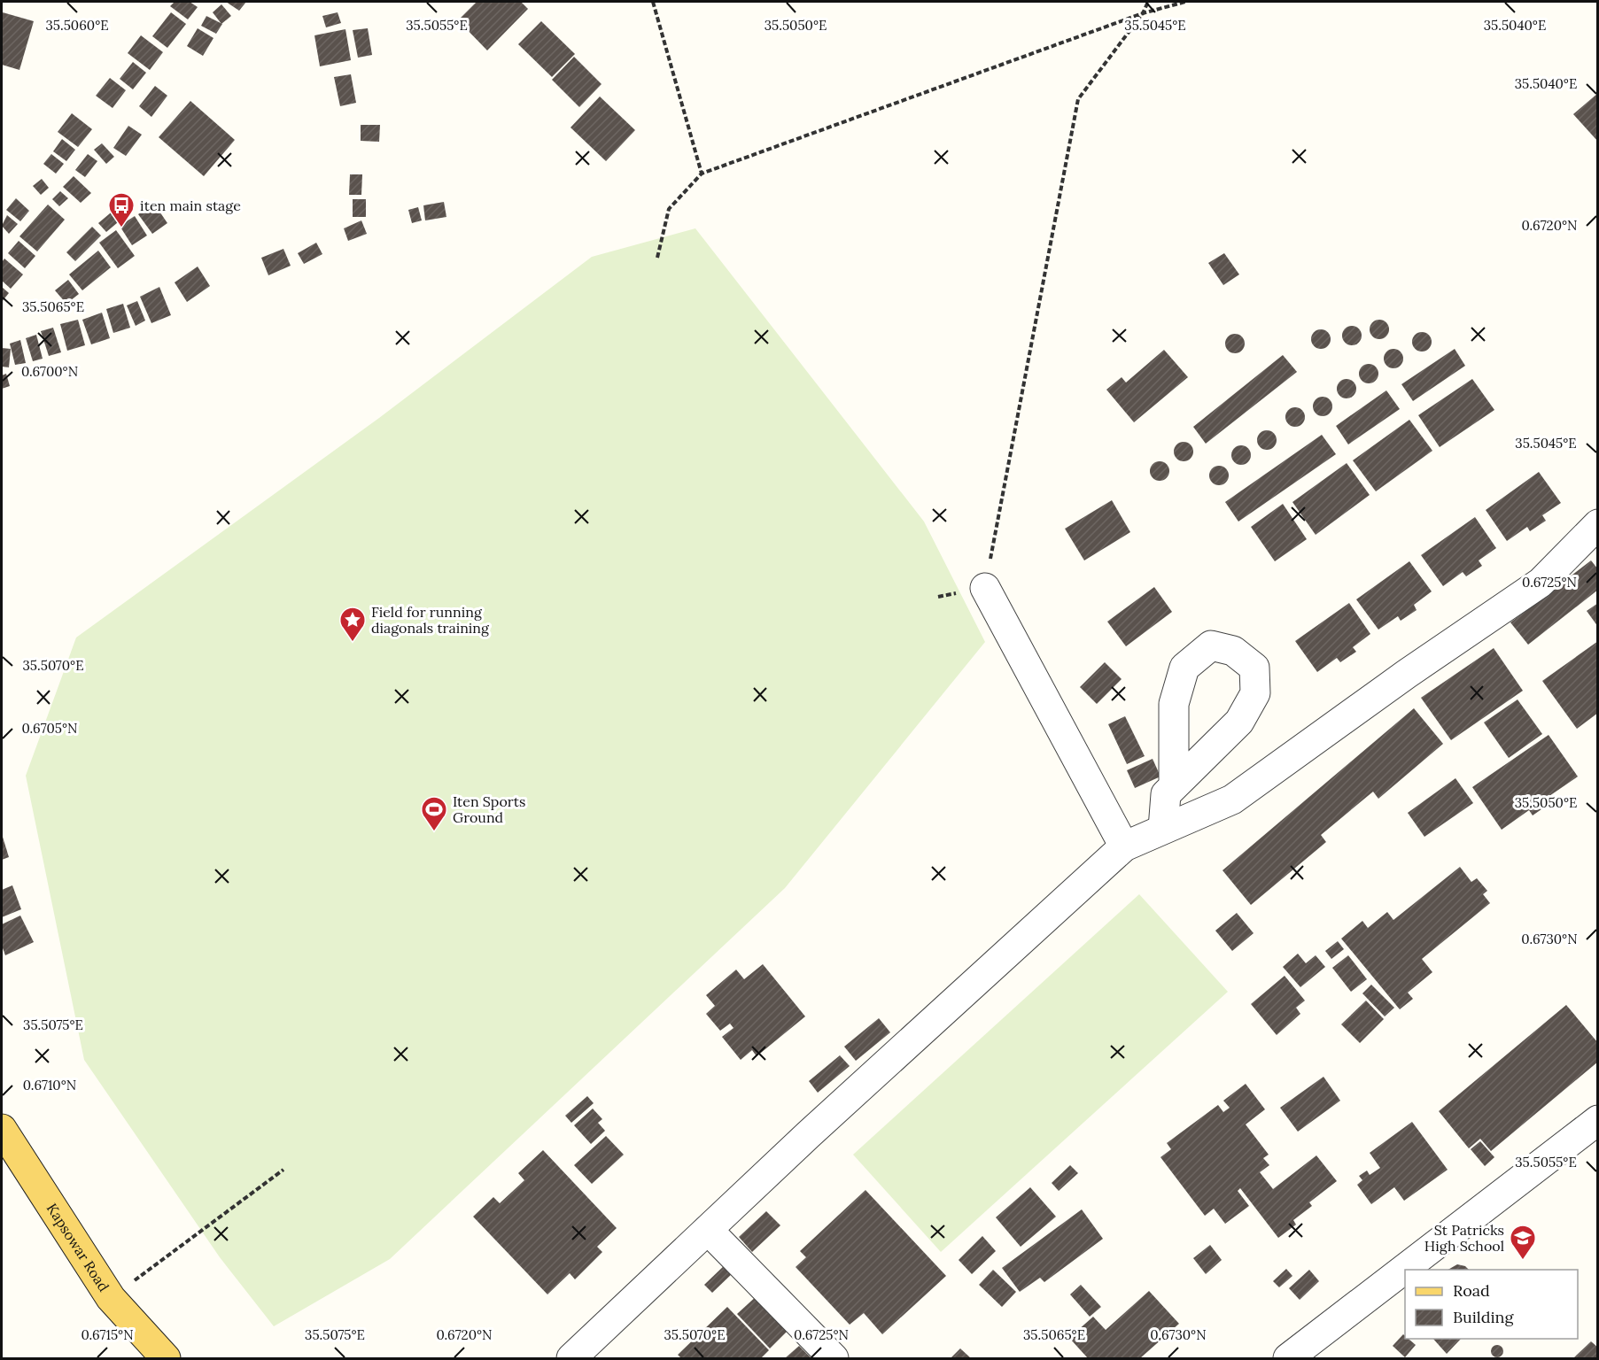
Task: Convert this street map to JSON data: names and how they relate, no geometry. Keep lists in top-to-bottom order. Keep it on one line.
{"streets":{"main road":["Kapsowar Road"]},"places":{"bus stop":["iten main stage"],"place":["Field for running diagonals training"],"sports":["Iten Sports Ground"],"school or university":["St Patricks High School"]},"legend":["Road","Building"],"coordinates":["35.5060°E","35.5055°E","35.5050°E","35.5045°E","35.5040°E","0.6720°N","35.5065°E","0.6700°N","0.6725°N","35.5070°E","0.6705°N","0.6730°N","35.5075°E","0.6710°N","0.6715°N"]}
